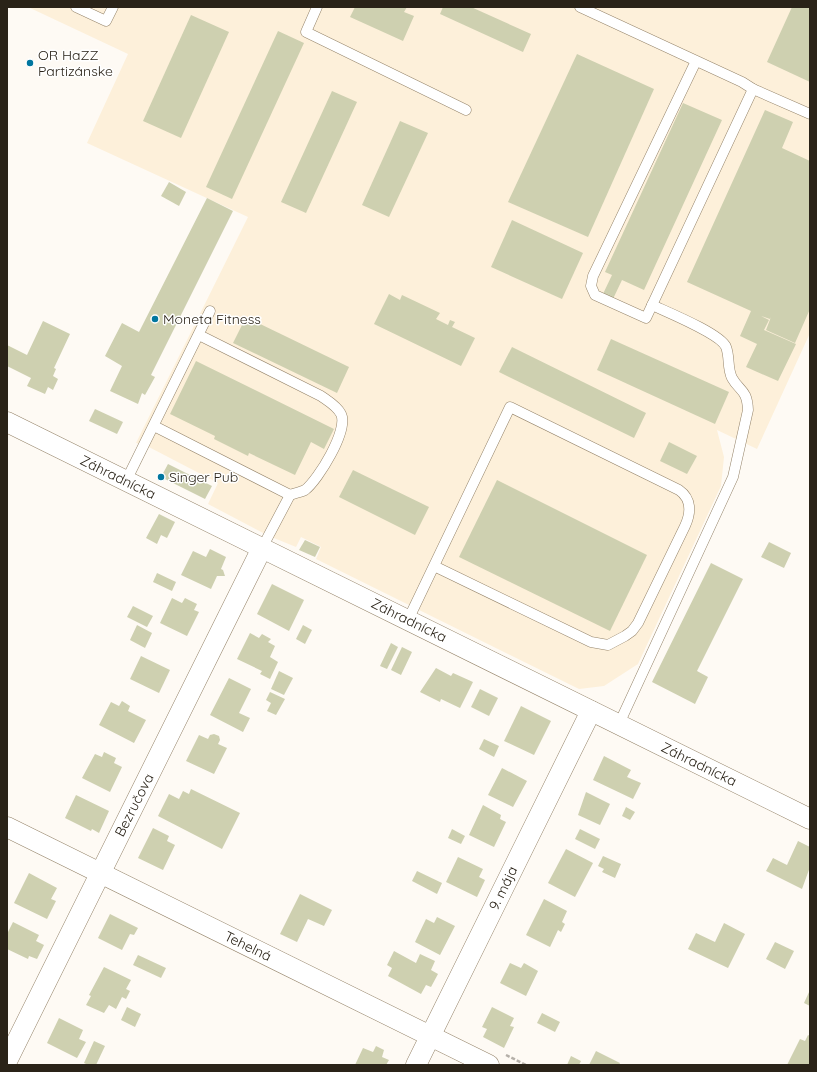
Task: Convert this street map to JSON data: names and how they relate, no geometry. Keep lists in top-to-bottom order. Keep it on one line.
{"streets":{"street":["Záhradnícka","Bezručova","9. mája","Tehelná"]},"crossings":[["Záhradnícka","Bezručova"],["Záhradnícka","9. mája"],["Bezručova","Tehelná"],["9. mája","Tehelná"]],"places":["OR HaZZ Partizánske","Moneta Fitness","Singer Pub"]}
